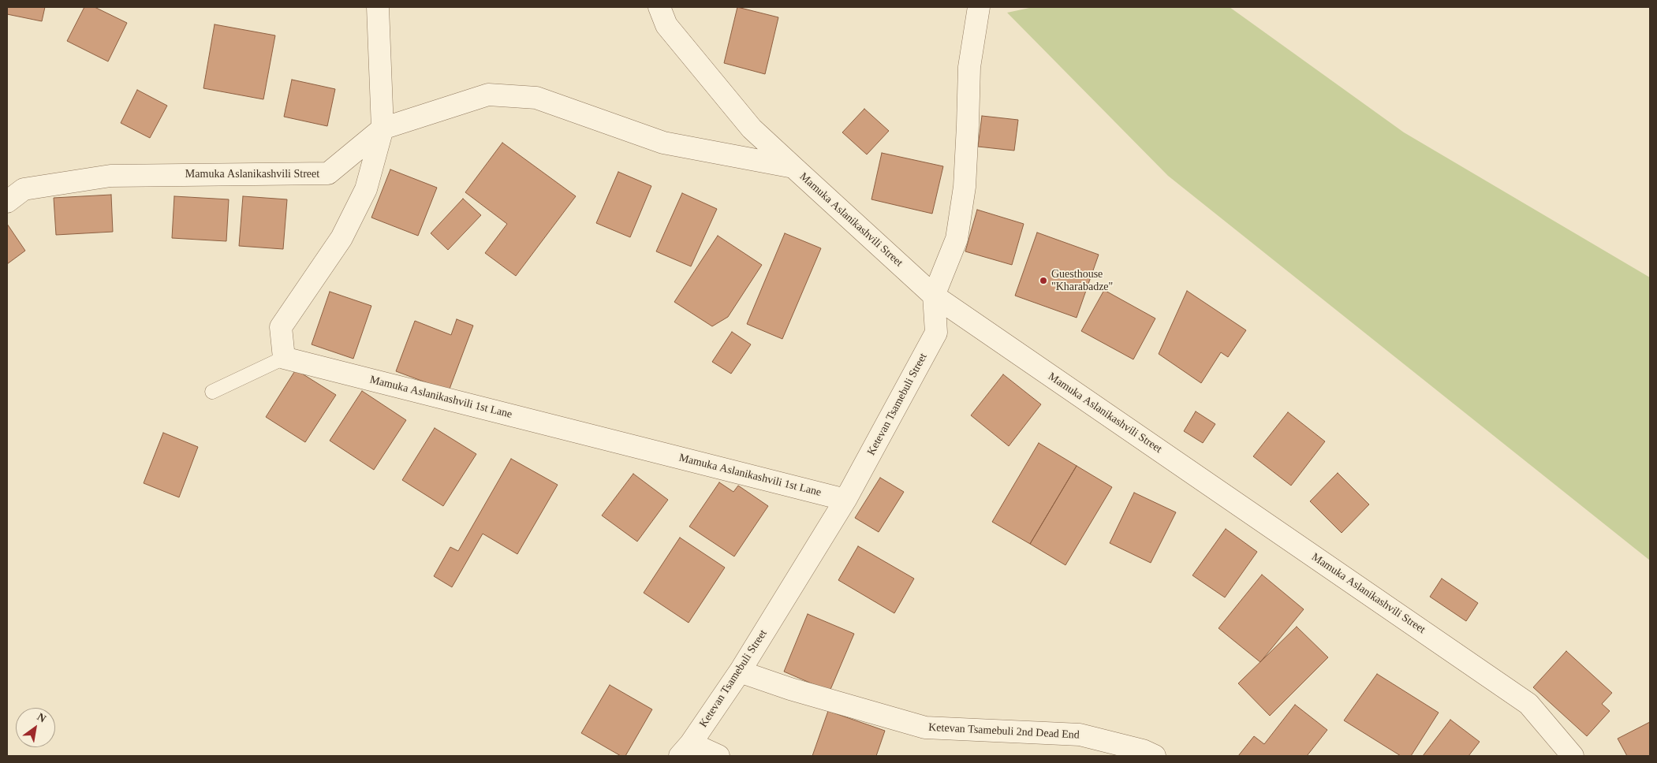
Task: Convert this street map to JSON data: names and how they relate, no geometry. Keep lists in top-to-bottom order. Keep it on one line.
{"streets":{"street":["Mamuka Aslanikashvili Street","Mamuka Aslanikashvili 1st Lane","Ketevan Tsamebuli Street","Ketevan Tsamebuli 2nd Dead End"]},"crossings":[["Mamuka Aslanikashvili Street","Ketevan Tsamebuli Street"],["Mamuka Aslanikashvili 1st Lane","Ketevan Tsamebuli Street"],["Ketevan Tsamebuli Street","Ketevan Tsamebuli 2nd Dead End"]],"places":["Guesthouse \"Kharabadze\""],"north":"top right"}
